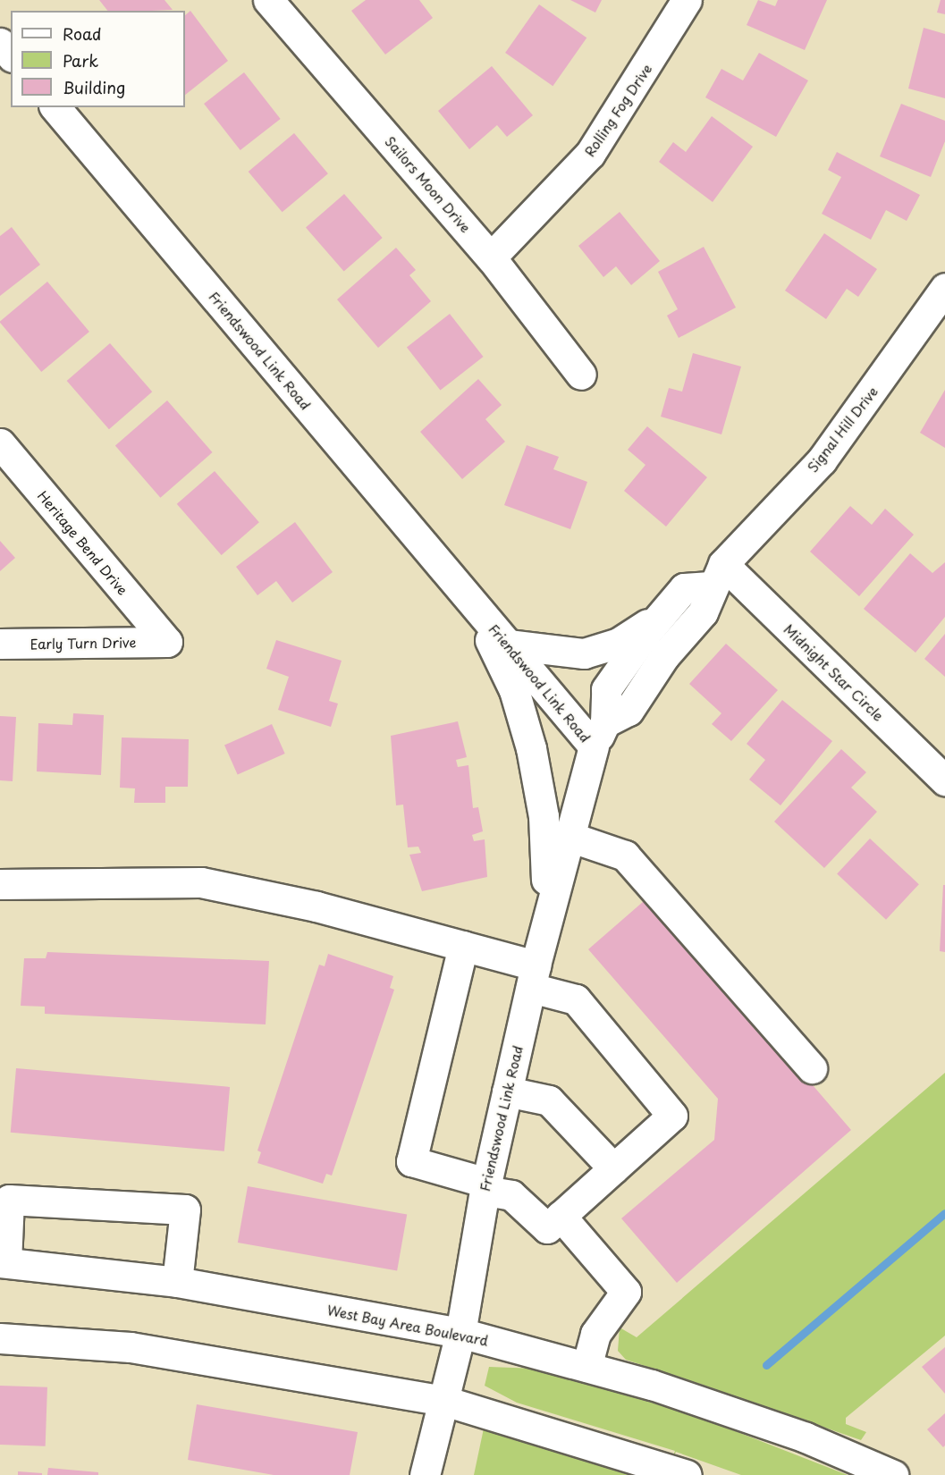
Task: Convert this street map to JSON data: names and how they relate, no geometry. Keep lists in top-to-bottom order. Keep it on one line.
{"streets":{"street":["Rolling Fog Drive","Sailors Moon Drive","Friendswood Link Road","Signal Hill Drive","Heritage Bend Drive","Early Turn Drive","Midnight Star Circle","West Bay Area Boulevard"]},"crossings":[["Rolling Fog Drive","Sailors Moon Drive"],["Friendswood Link Road","Signal Hill Drive"],["Friendswood Link Road","West Bay Area Boulevard"],["Signal Hill Drive","Midnight Star Circle"],["Heritage Bend Drive","Early Turn Drive"]],"legend":["Road","Park","Building"]}
